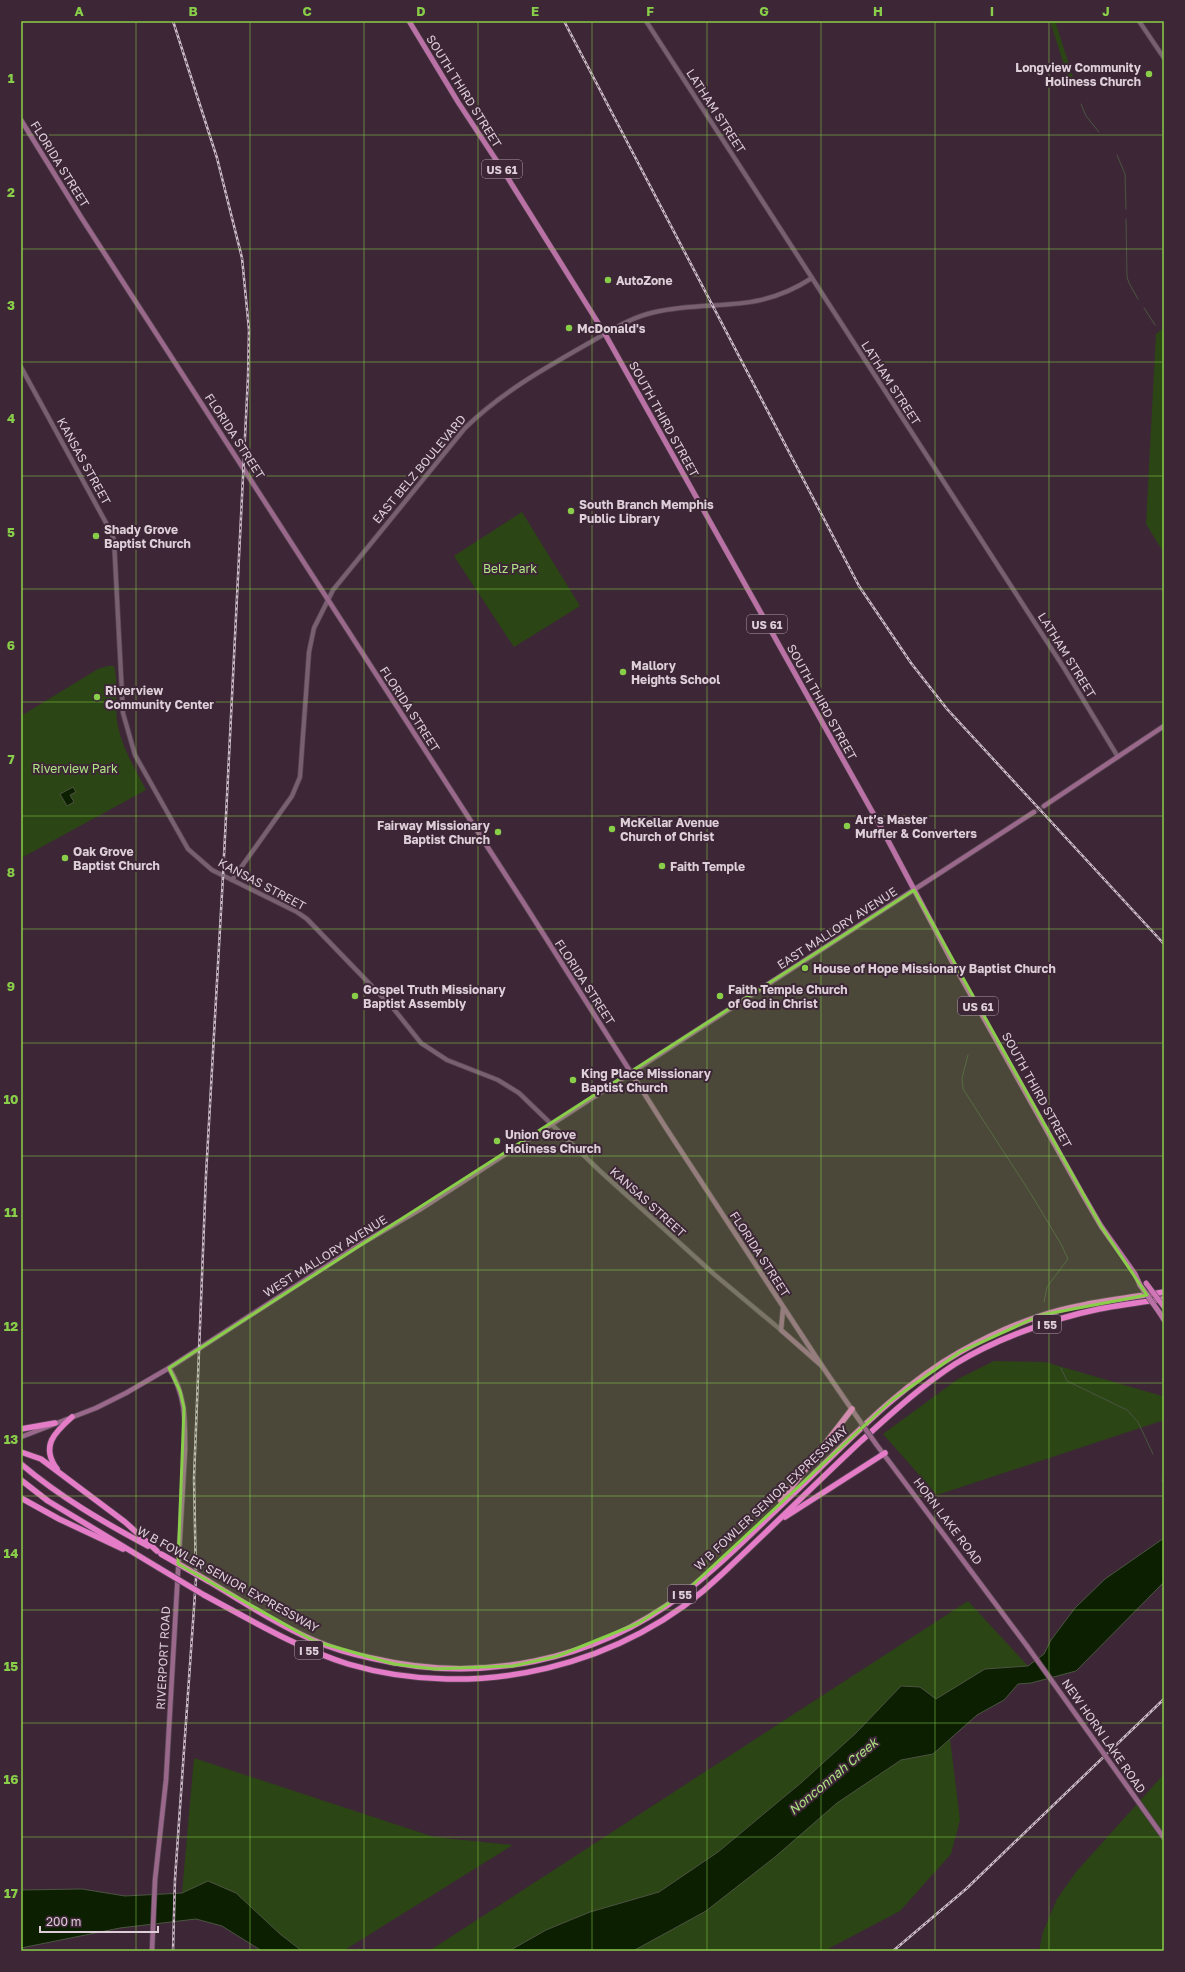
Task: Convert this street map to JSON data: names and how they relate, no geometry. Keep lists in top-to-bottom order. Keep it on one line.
{"streets":{"highway":["SOUTH THIRD STREET","US 61","I 55","W B FOWLER SENIOR EXPRESSWAY"],"main road":["FLORIDA STREET","KANSAS STREET","EAST MALLORY AVENUE","WEST MALLORY AVENUE","HORN LAKE ROAD","RIVERPORT ROAD","NEW HORN LAKE ROAD"],"street":["LATHAM STREET","EAST BELZ BOULEVARD"]},"crossings":[["SOUTH THIRD STREET","EAST BELZ BOULEVARD"],["SOUTH THIRD STREET","EAST MALLORY AVENUE"],["LATHAM STREET","EAST BELZ BOULEVARD"],["FLORIDA STREET","KANSAS STREET"],["FLORIDA STREET","EAST BELZ BOULEVARD"],["FLORIDA STREET","EAST MALLORY AVENUE"],["FLORIDA STREET","WEST MALLORY AVENUE"],["KANSAS STREET","EAST BELZ BOULEVARD"],["KANSAS STREET","WEST MALLORY AVENUE"],["KANSAS STREET","HORN LAKE ROAD"],["EAST MALLORY AVENUE","WEST MALLORY AVENUE"],["WEST MALLORY AVENUE","RIVERPORT ROAD"],["HORN LAKE ROAD","NEW HORN LAKE ROAD"]],"water":["Nonconnah Creek"],"parks":["Belz Park","Riverview Park"],"places":["Longview Community Holiness Church","AutoZone","McDonald's","South Branch Memphis Public Library","Shady Grove Baptist Church","Mallory Heights School","Riverview Community Center","Art’s Master Muffler & Converters","McKellar Avenue Church of Christ","Fairway Missionary Baptist Church","Oak Grove Baptist Church","Faith Temple","House of Hope Missionary Baptist Church","Gospel Truth Missionary Baptist Assembly","Faith Temple Church of God in Christ","King Place Missionary Baptist Church","Union Grove Holiness Church"],"scale_bar":"200 m","grid":{"columns":["A","B","C","D","E","F","G","H","I","J"],"rows":["1","2","3","4","5","6","7","8","9","10","11","12","13","14","15","16","17"]}}
